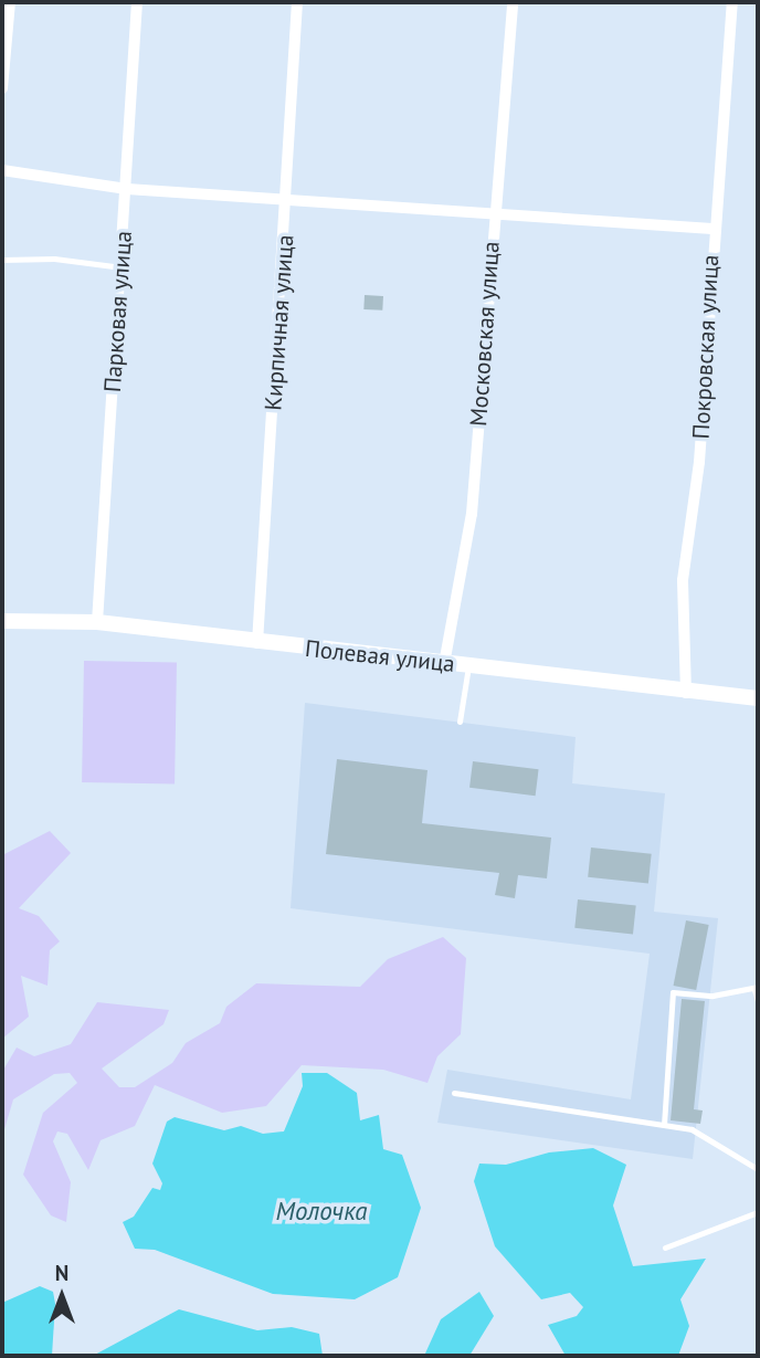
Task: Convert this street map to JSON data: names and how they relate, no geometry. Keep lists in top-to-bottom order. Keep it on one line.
{"streets":{"street":["Парковая улица","Кирпичная улица","Московская улица","Покровская улица","Полевая улица"]},"crossings":[["Парковая улица","Полевая улица"],["Кирпичная улица","Полевая улица"],["Московская улица","Полевая улица"],["Покровская улица","Полевая улица"]],"water":["Молочка"],"north":"top"}
